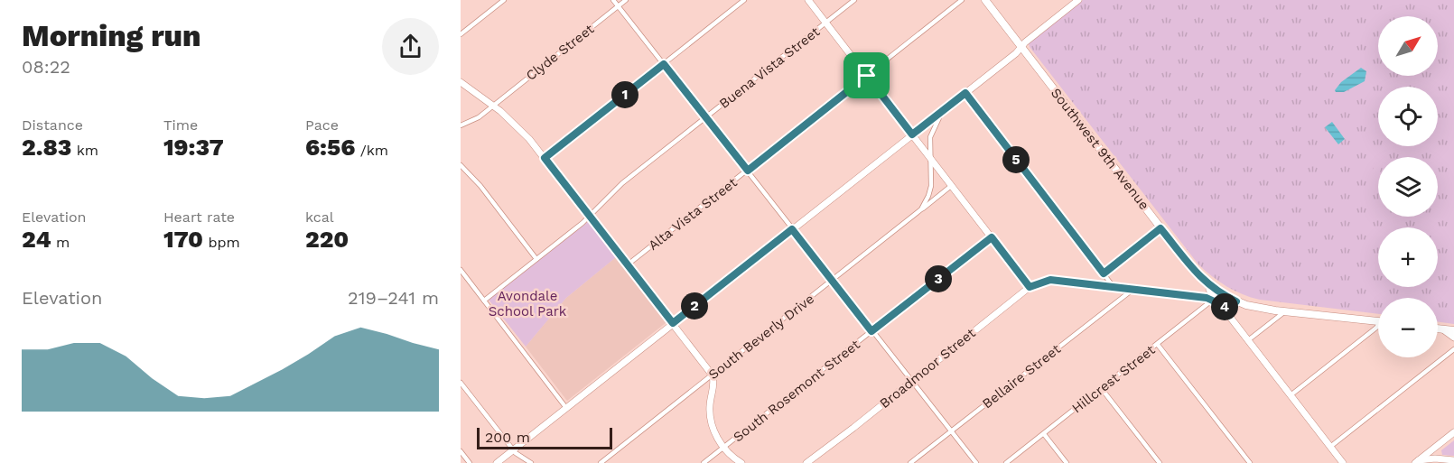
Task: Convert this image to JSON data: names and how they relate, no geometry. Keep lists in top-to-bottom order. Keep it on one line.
{"streets":{"main road":["Southwest 9th Avenue"],"street":["Clyde Street","Buena Vista Street","Alta Vista Street","South Beverly Drive","Broadmoor Street","Bellaire Street","Hillcrest Street","South Rosemont Street"]},"crossings":[["Southwest 9th Avenue","Hillcrest Street"]],"parks":["Avondale School Park"],"scale_bar":"200 m","north":"top right","page":{"heading":["Morning run","08:22"],"map_buttons":["+","−"],"pins":["1","5","3","2","4"],"stats":[["Distance","2.83 km"],["Time","19:37"],["Pace","6:56 /km"],["Elevation","24 m"],["Heart rate","170 bpm"],["kcal","220"]],"chart":["Elevation","219–241 m"],"scale":"200 m"}}
